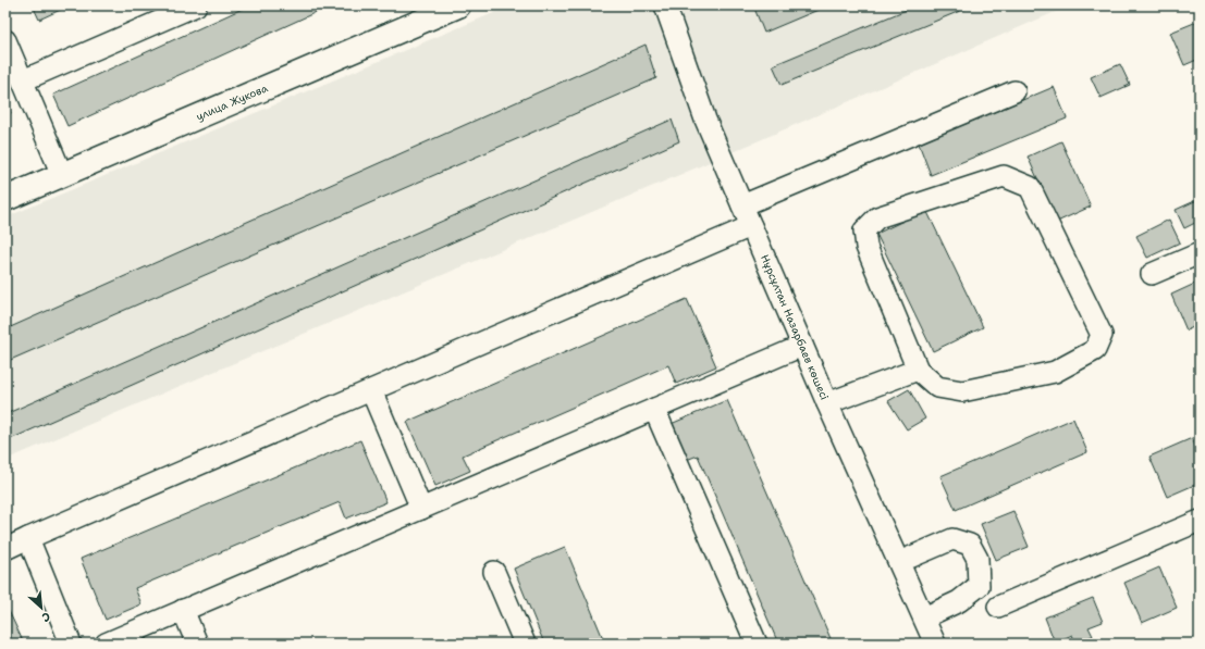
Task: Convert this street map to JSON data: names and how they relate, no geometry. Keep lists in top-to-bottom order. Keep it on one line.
{"streets":{"main road":["улица Жукова"],"street":["Нұрсұлтан Назарбаев көшесі"]},"north":"bottom right"}
